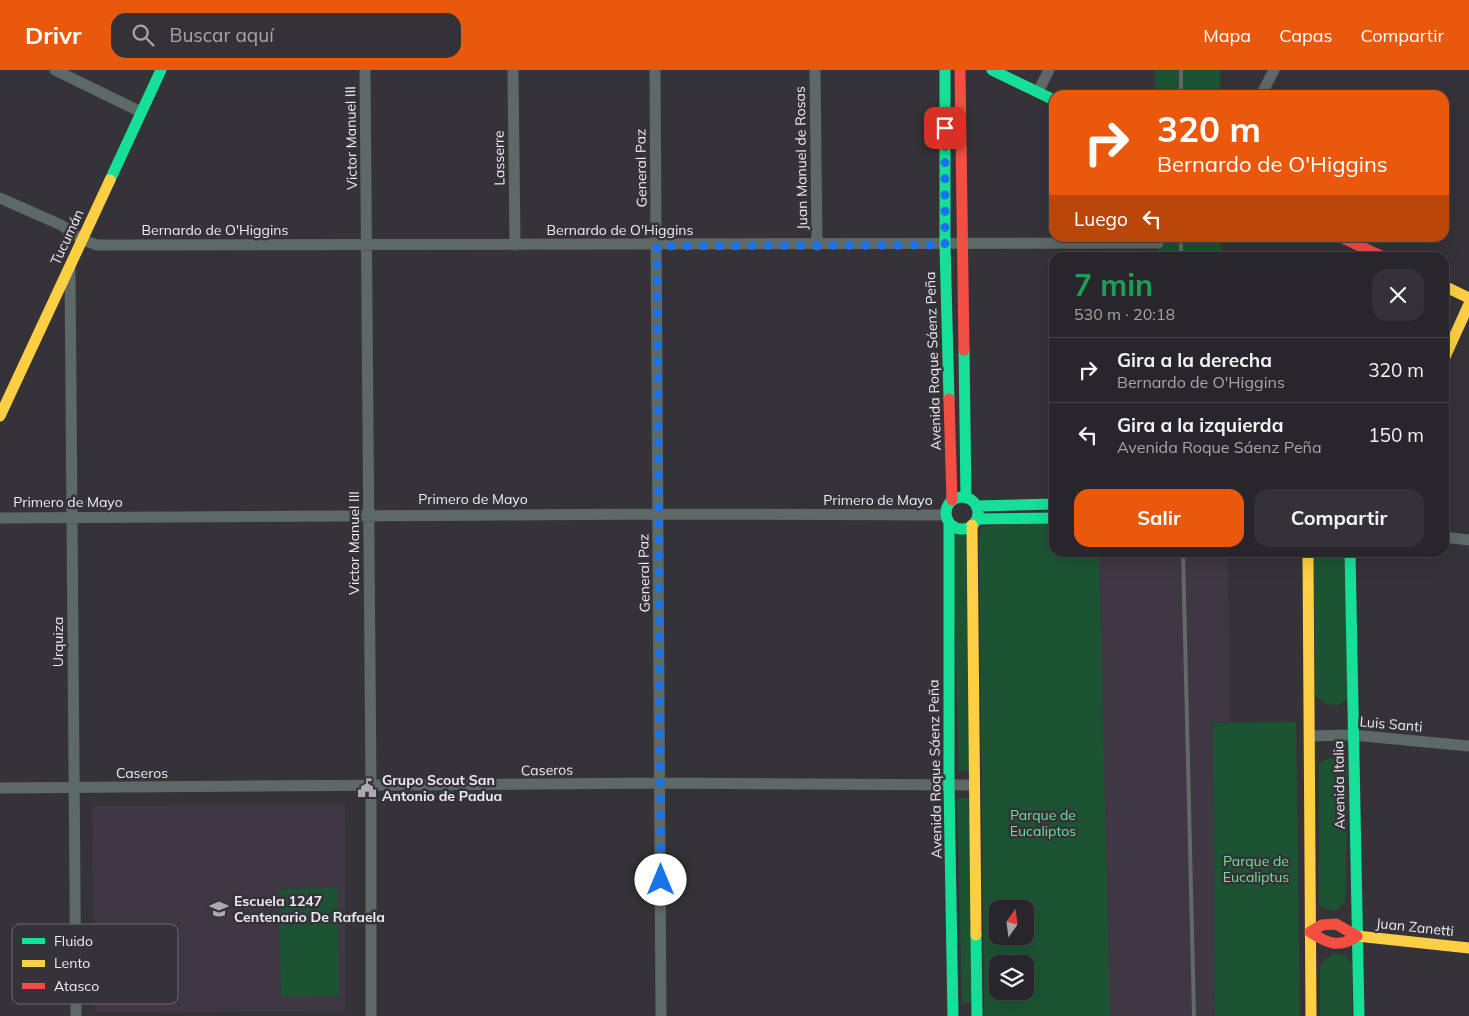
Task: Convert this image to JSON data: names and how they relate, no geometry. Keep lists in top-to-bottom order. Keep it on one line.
{"streets":{"street":["Victor Manuel III","Lasserre","Juan Manuel de Rosas","General Paz","Bernardo de O'Higgins","Tucumán","Avenida Roque Sáenz Peña","Primero de Mayo","Urquiza","Luis Santi","Caseros","Avenida Italia","Juan Zanetti"]},"crossings":[["Victor Manuel III","Bernardo de O'Higgins"],["Victor Manuel III","Primero de Mayo"],["Victor Manuel III","Caseros"],["Lasserre","Bernardo de O'Higgins"],["Juan Manuel de Rosas","Bernardo de O'Higgins"],["General Paz","Bernardo de O'Higgins"],["General Paz","Primero de Mayo"],["General Paz","Caseros"],["Bernardo de O'Higgins","Tucumán"],["Bernardo de O'Higgins","Avenida Roque Sáenz Peña"],["Tucumán","Urquiza"],["Avenida Roque Sáenz Peña","Primero de Mayo"],["Avenida Roque Sáenz Peña","Caseros"],["Primero de Mayo","Urquiza"],["Urquiza","Caseros"],["Luis Santi","Avenida Italia"],["Avenida Italia","Juan Zanetti"]],"parks":["Parque de Eucaliptos","Parque de Eucaliptus"],"places":{"public building":["Grupo Scout San Antonio de Padua"],"school or university":["Escuela 1247 Centenario De Rafaela"]},"legend":["Fluido","Lento","Atasco"],"north":"top","page":{"header":"Drivr","search":"Buscar aquí","nav":["Mapa","Capas","Compartir"],"turn":["320 m","Bernardo de O'Higgins"],"then":"Luego","heading":["7 min","530 m · 20:18"],"list":[{"name":"Gira a la derecha","note":"Bernardo de O'Higgins","value":"320 m"},{"name":"Gira a la izquierda","note":"Avenida Roque Sáenz Peña","value":"150 m"}],"buttons":["Salir","Compartir"]}}
